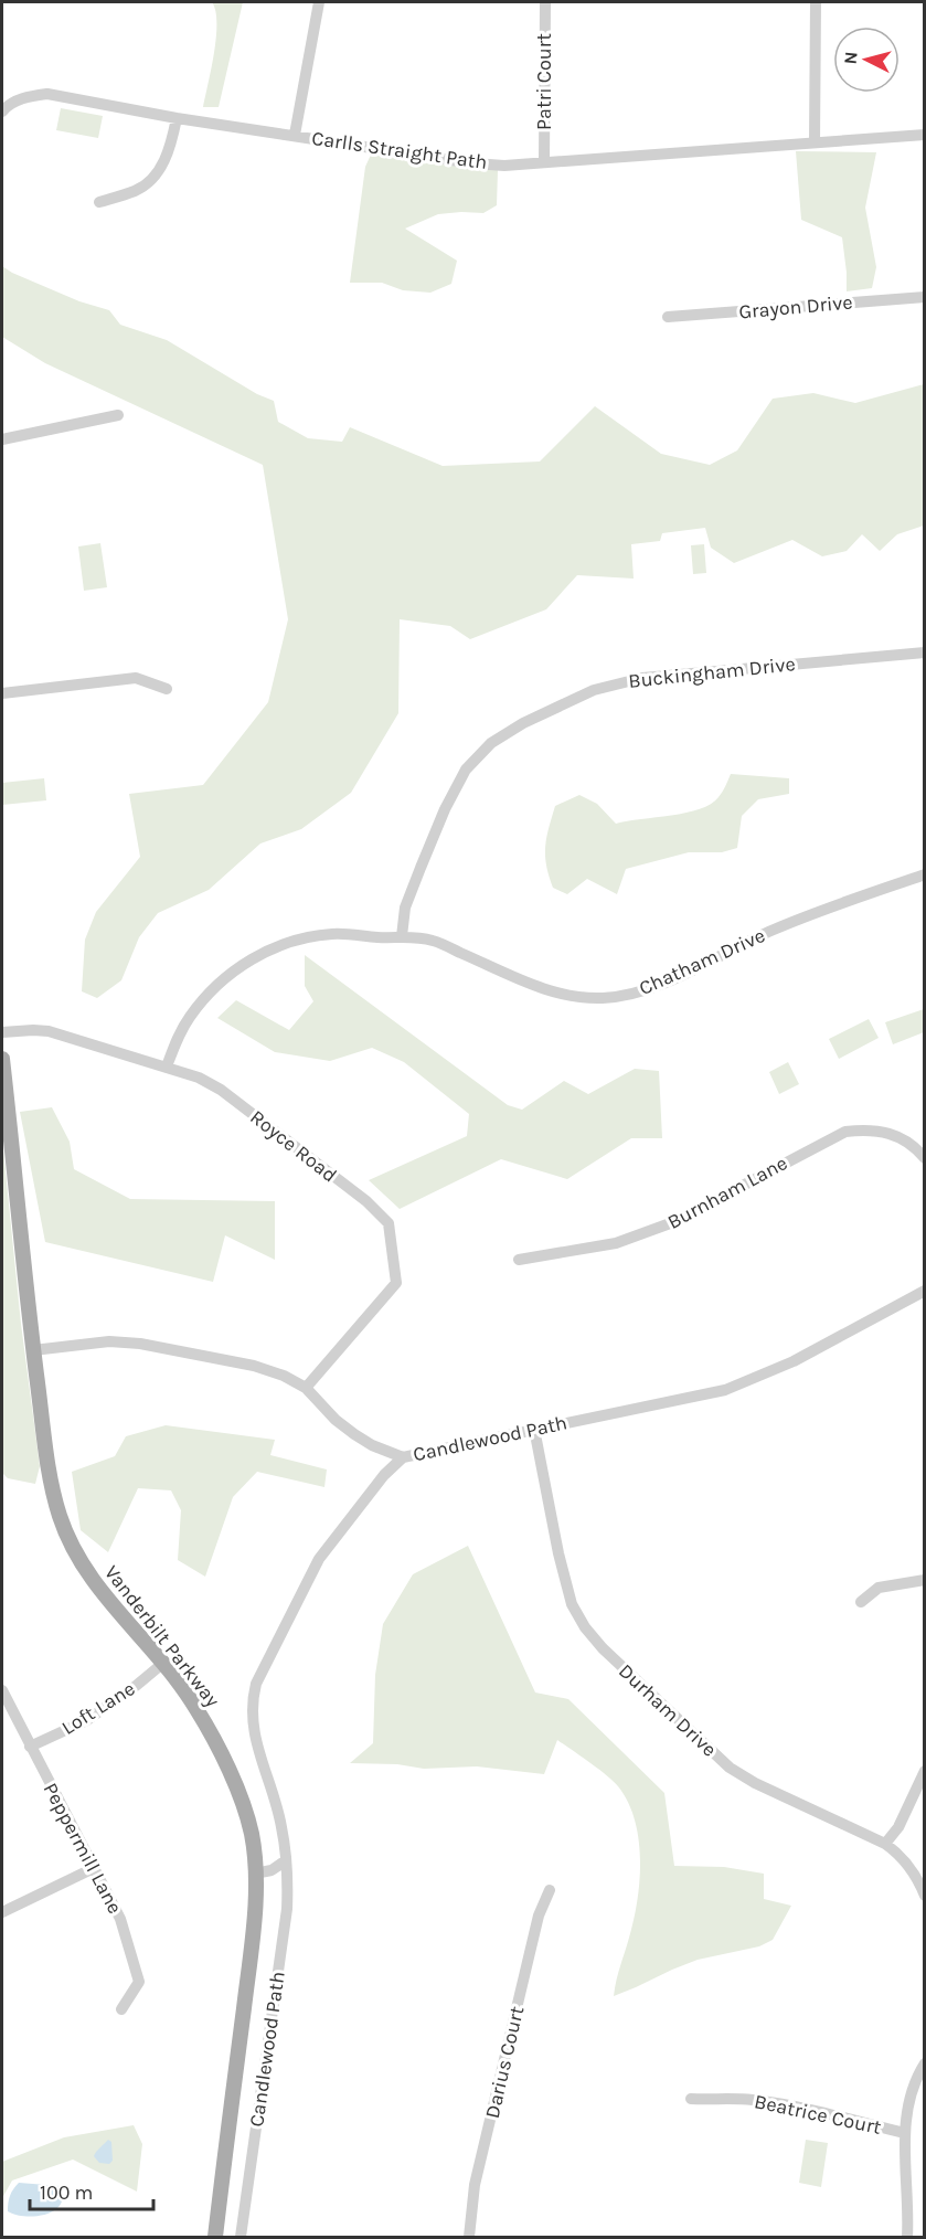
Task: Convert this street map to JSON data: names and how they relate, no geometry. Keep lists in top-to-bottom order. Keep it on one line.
{"streets":{"main road":["Vanderbilt Parkway"],"street":["Patri Court","Carlls Straight Path","Grayon Drive","Buckingham Drive","Chatham Drive","Royce Road","Burnham Lane","Candlewood Path","Loft Lane","Durham Drive","Peppermill Lane","Darius Court","Beatrice Court"]},"crossings":[["Patri Court","Carlls Straight Path"],["Buckingham Drive","Chatham Drive"],["Chatham Drive","Royce Road"],["Candlewood Path","Durham Drive"],["Vanderbilt Parkway","Loft Lane"],["Loft Lane","Peppermill Lane"]],"scale_bar":"100 m","north":"left"}
